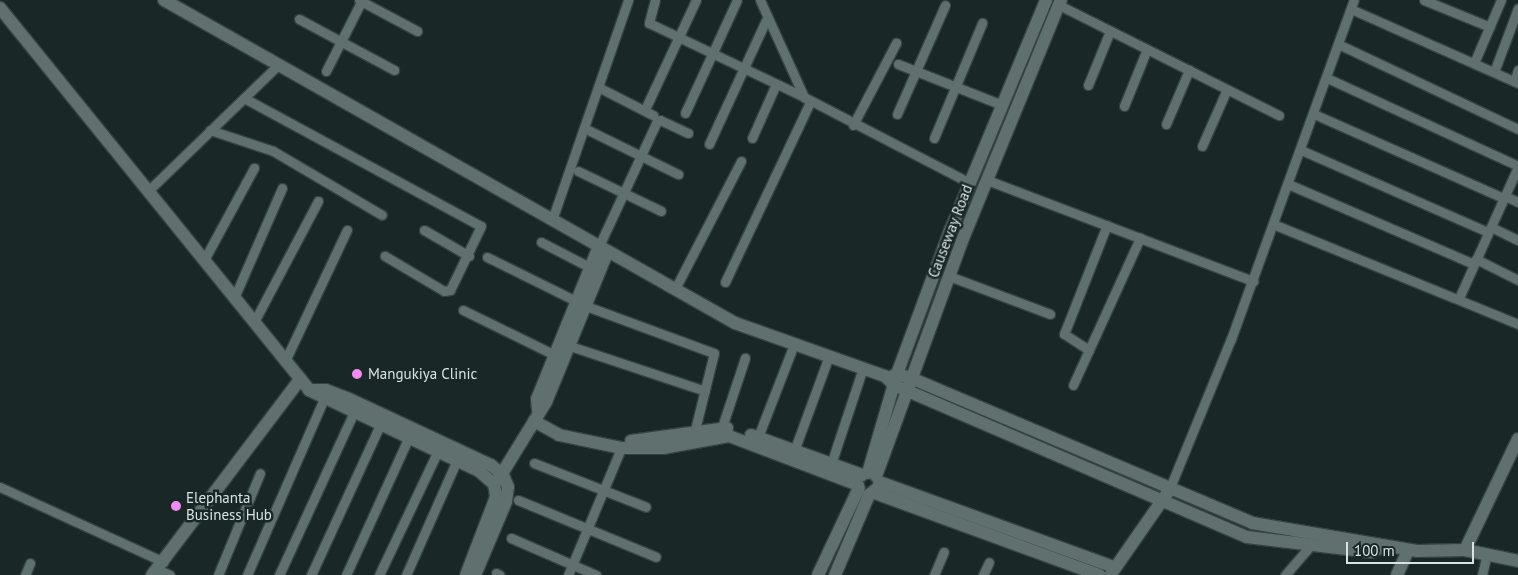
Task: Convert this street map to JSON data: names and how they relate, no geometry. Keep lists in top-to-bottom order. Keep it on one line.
{"streets":{"street":["Causeway Road"]},"places":["Mangukiya Clinic","Elephanta Business Hub"],"scale_bar":"100 m"}
